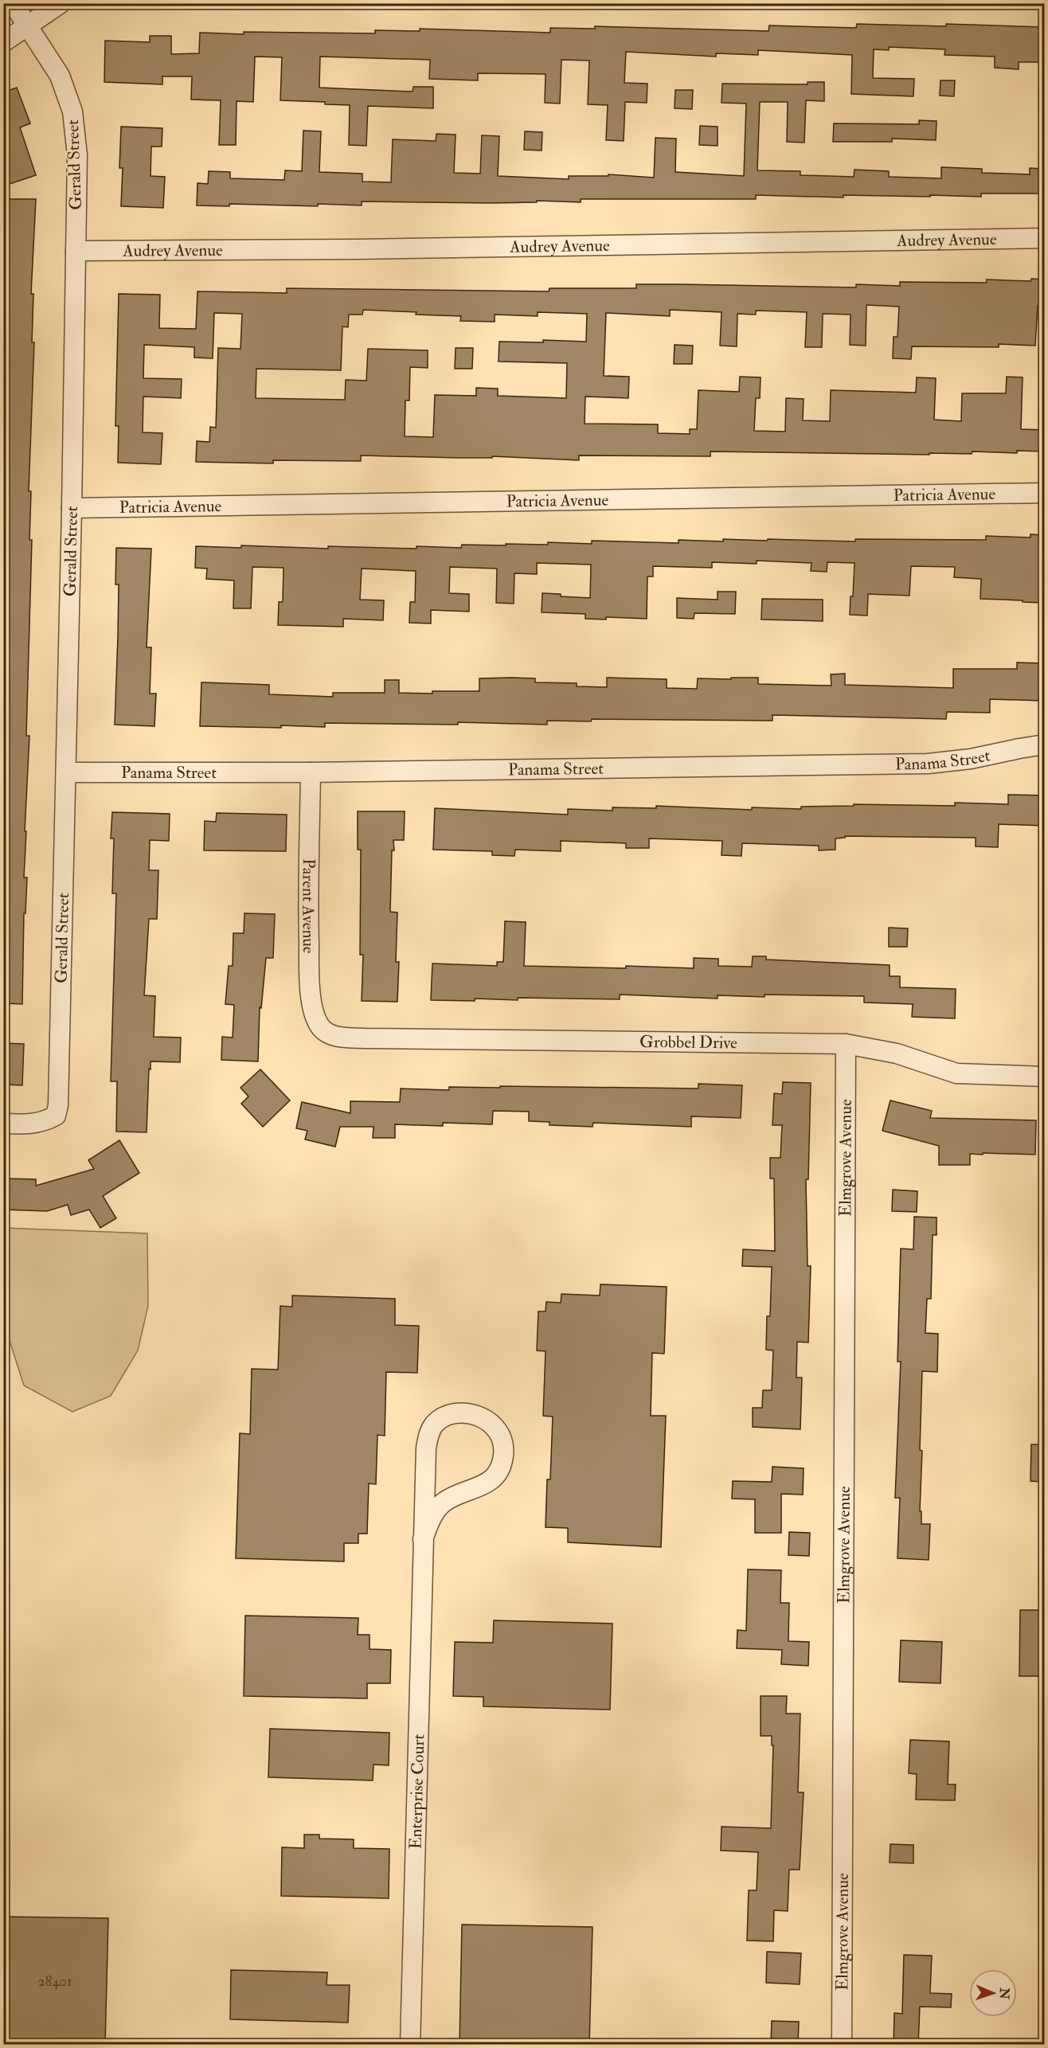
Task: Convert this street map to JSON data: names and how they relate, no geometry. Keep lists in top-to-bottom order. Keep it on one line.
{"streets":{"street":["Gerald Street","Audrey Avenue","Patricia Avenue","Panama Street","Parent Avenue","Grobbel Drive","Elmgrove Avenue","Enterprise Court"]},"crossings":[["Gerald Street","Audrey Avenue"],["Gerald Street","Patricia Avenue"],["Gerald Street","Panama Street"],["Panama Street","Parent Avenue"],["Parent Avenue","Grobbel Drive"],["Grobbel Drive","Elmgrove Avenue"]],"house_numbers":["28401"],"north":"right"}
